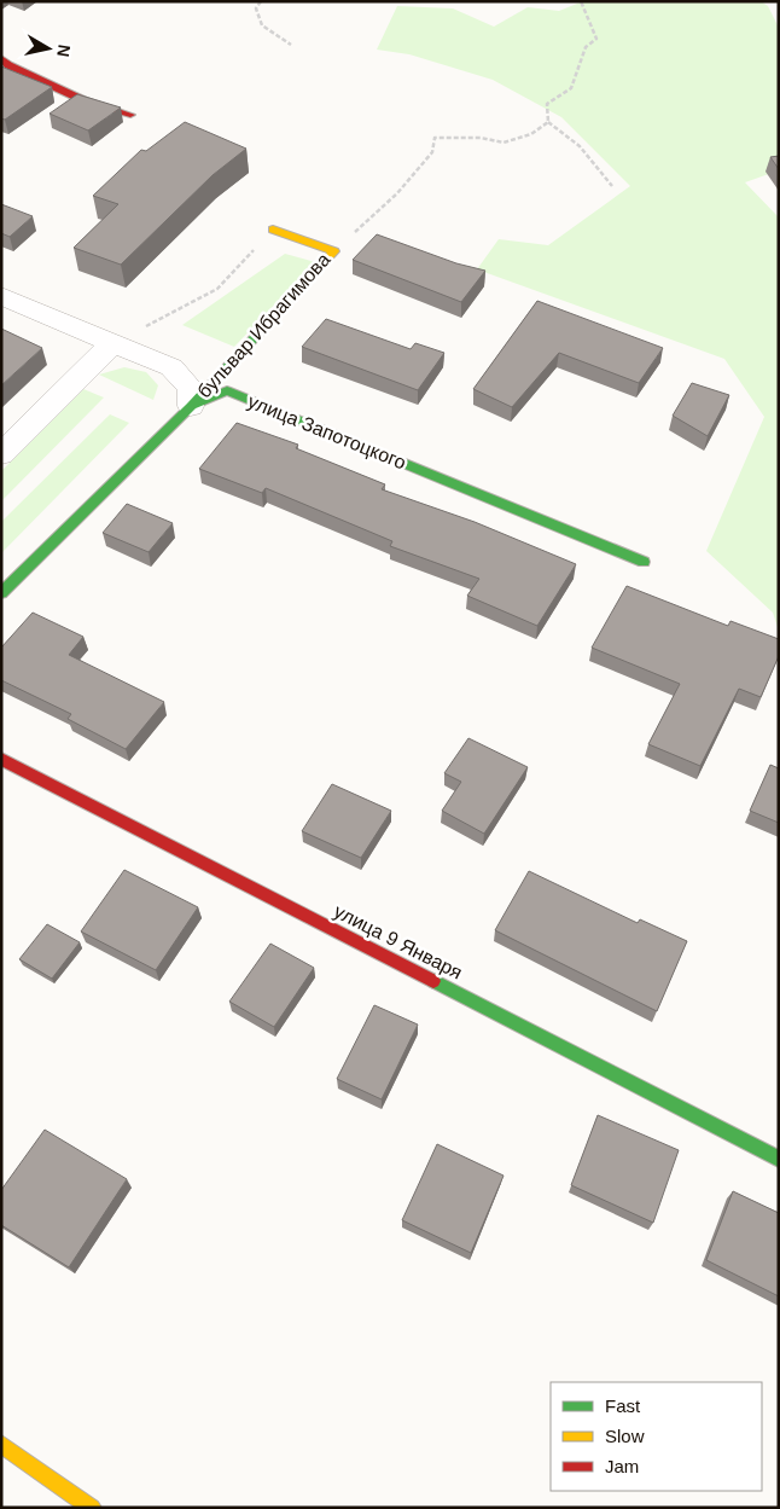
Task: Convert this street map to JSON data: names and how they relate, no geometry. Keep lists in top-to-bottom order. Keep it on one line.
{"streets":{"street":["бульвар Ибрагимова","улица Запотоцкого","улица 9 Января"]},"crossings":[["бульвар Ибрагимова","улица Запотоцкого"]],"legend":["Fast","Slow","Jam"],"north":"right"}
